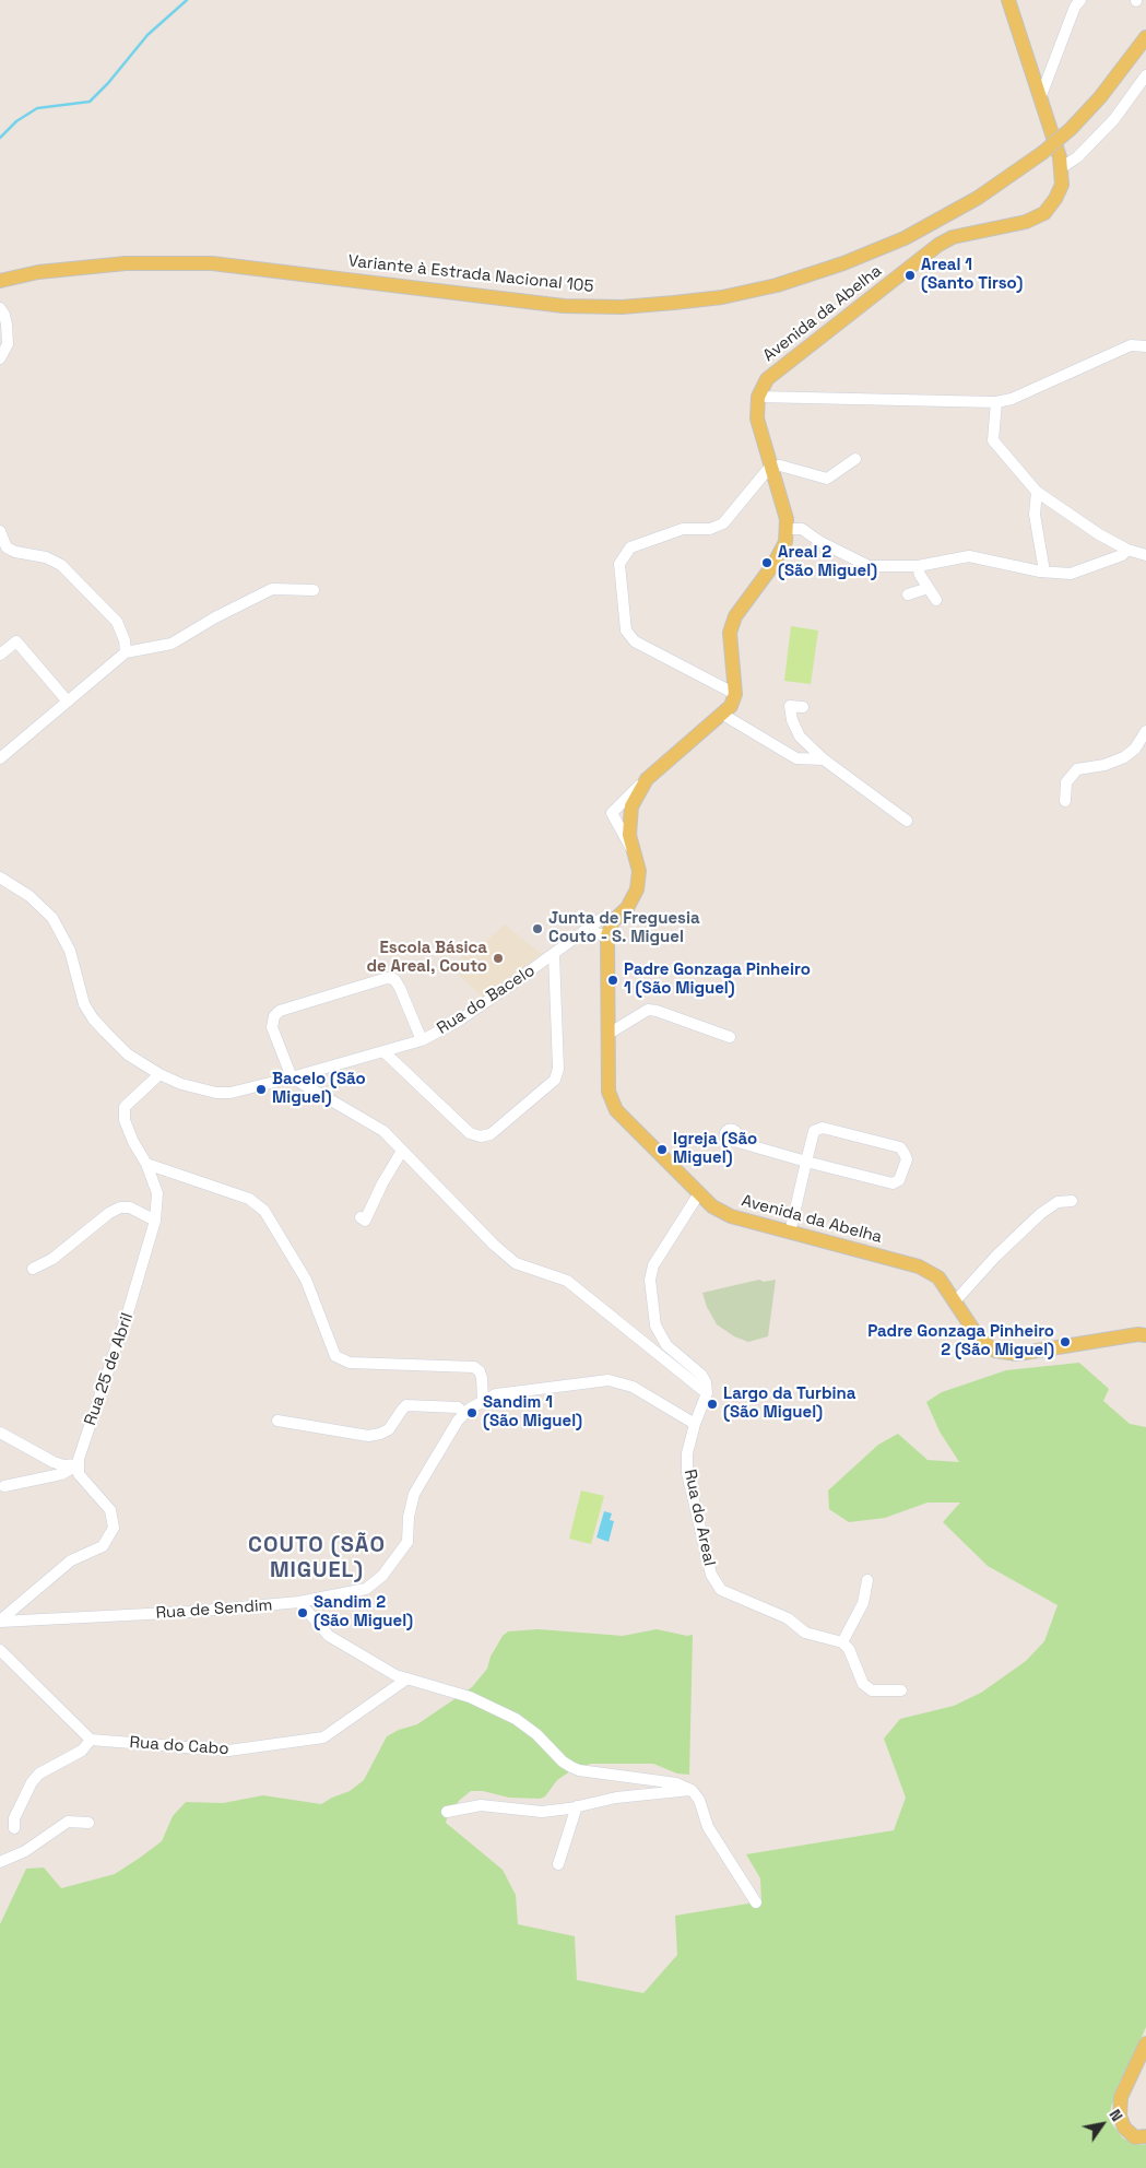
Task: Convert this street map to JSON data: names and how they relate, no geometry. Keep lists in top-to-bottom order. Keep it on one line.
{"streets":{"main road":["Variante à Estrada Nacional 105","Avenida da Abelha"],"street":["Rua do Bacelo","Rua 25 de Abril","Rua do Areal","Rua de Sendim","Rua do Cabo"]},"crossings":[["Avenida da Abelha","Rua do Bacelo"],["Rua do Bacelo","Rua 25 de Abril"],["Rua do Areal","Rua de Sendim"]],"districts":["COUTO (SÃO MIGUEL)"],"places":["Areal 1 (Santo Tirso)","Areal 2 (São Miguel)","Junta de Freguesia Couto - S. Miguel","Escola Básica de Areal, Couto","Padre Gonzaga Pinheiro 1 (São Miguel)","Bacelo (São Miguel)","Igreja (São Miguel)","Padre Gonzaga Pinheiro 2 (São Miguel)","Largo da Turbina (São Miguel)","Sandim 1 (São Miguel)","Sandim 2 (São Miguel)"],"north":"top right"}
